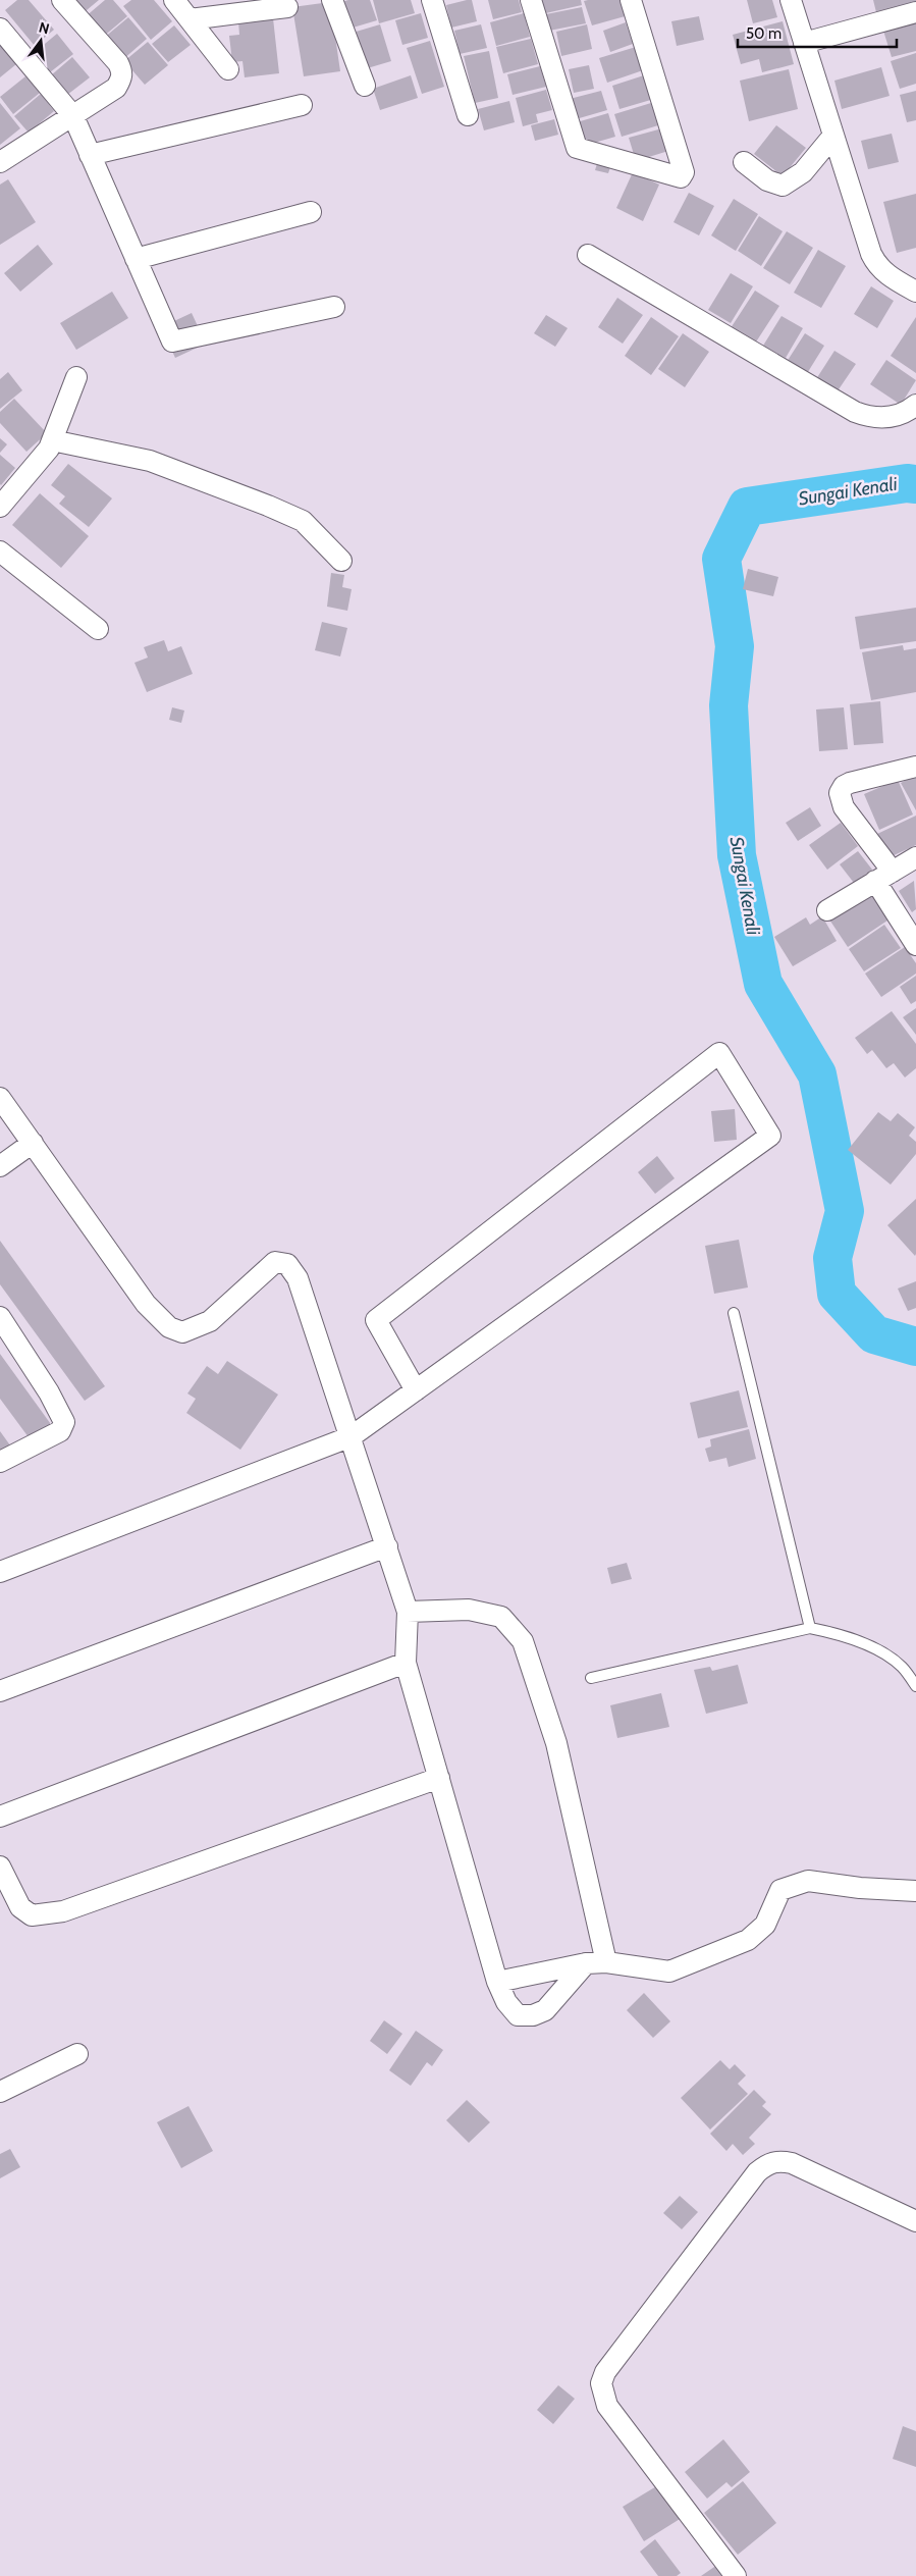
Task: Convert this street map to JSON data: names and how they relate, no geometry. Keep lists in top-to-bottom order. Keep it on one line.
{"water":["Sungai Kenali"],"scale_bar":"50 m","north":"top"}
